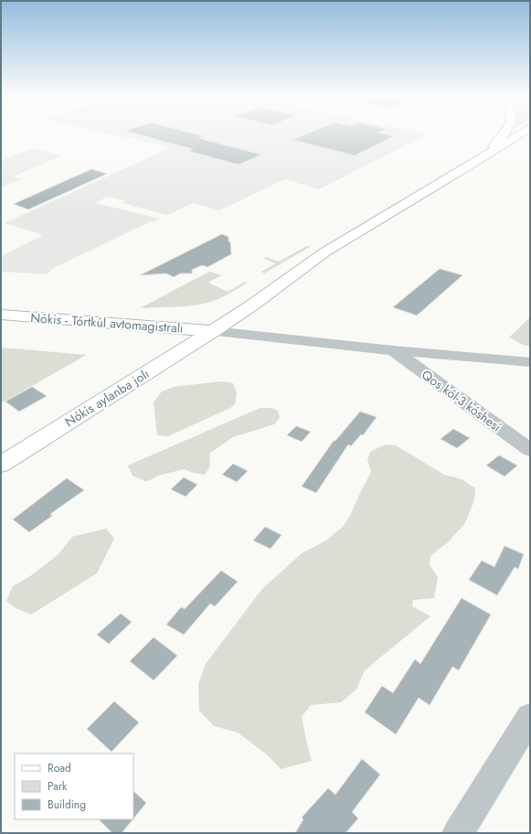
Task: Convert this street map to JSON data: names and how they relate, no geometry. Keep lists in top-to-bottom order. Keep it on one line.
{"streets":{"main road":["Nókis - Tórtkúl avtomagistralı","Nókis aylanba jolı"],"street":["Qos kól-3 kóshesi"]},"crossings":[["Nókis - Tórtkúl avtomagistralı","Nókis aylanba jolı"]],"legend":["Road","Park","Building"]}
